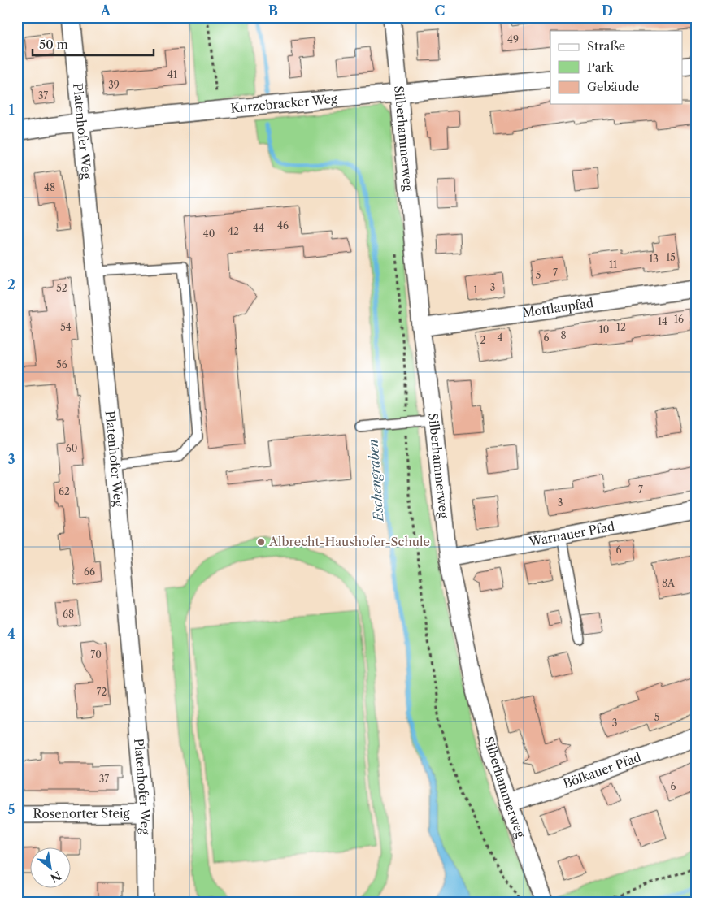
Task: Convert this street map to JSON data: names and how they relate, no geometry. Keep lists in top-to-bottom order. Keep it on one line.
{"streets":{"street":["Kurzebracker Weg","Platenhofer Weg","Silberhammerweg","Mottlaupfad","Warnauer Pfad","Bölkauer Pfad","Rosenorter Steig"]},"crossings":[["Kurzebracker Weg","Platenhofer Weg"],["Kurzebracker Weg","Silberhammerweg"],["Platenhofer Weg","Rosenorter Steig"],["Silberhammerweg","Mottlaupfad"],["Silberhammerweg","Warnauer Pfad"],["Silberhammerweg","Bölkauer Pfad"]],"water":["Eschengraben"],"places":["Albrecht-Haushofer-Schule"],"house_numbers":["49","41","39","37","48","46","44","42","40","15","13","11","7","5","3","52","1","16","14","54","12","10","8","4","6","2","56","60","7","62","3","6","66","8A","68","70","72","5","3","37","6"],"legend":["Straße","Park","Gebäude"],"scale_bar":"50 m","north":"bottom right","grid":{"columns":["A","B","C","D"],"rows":["1","2","3","4","5"]}}
